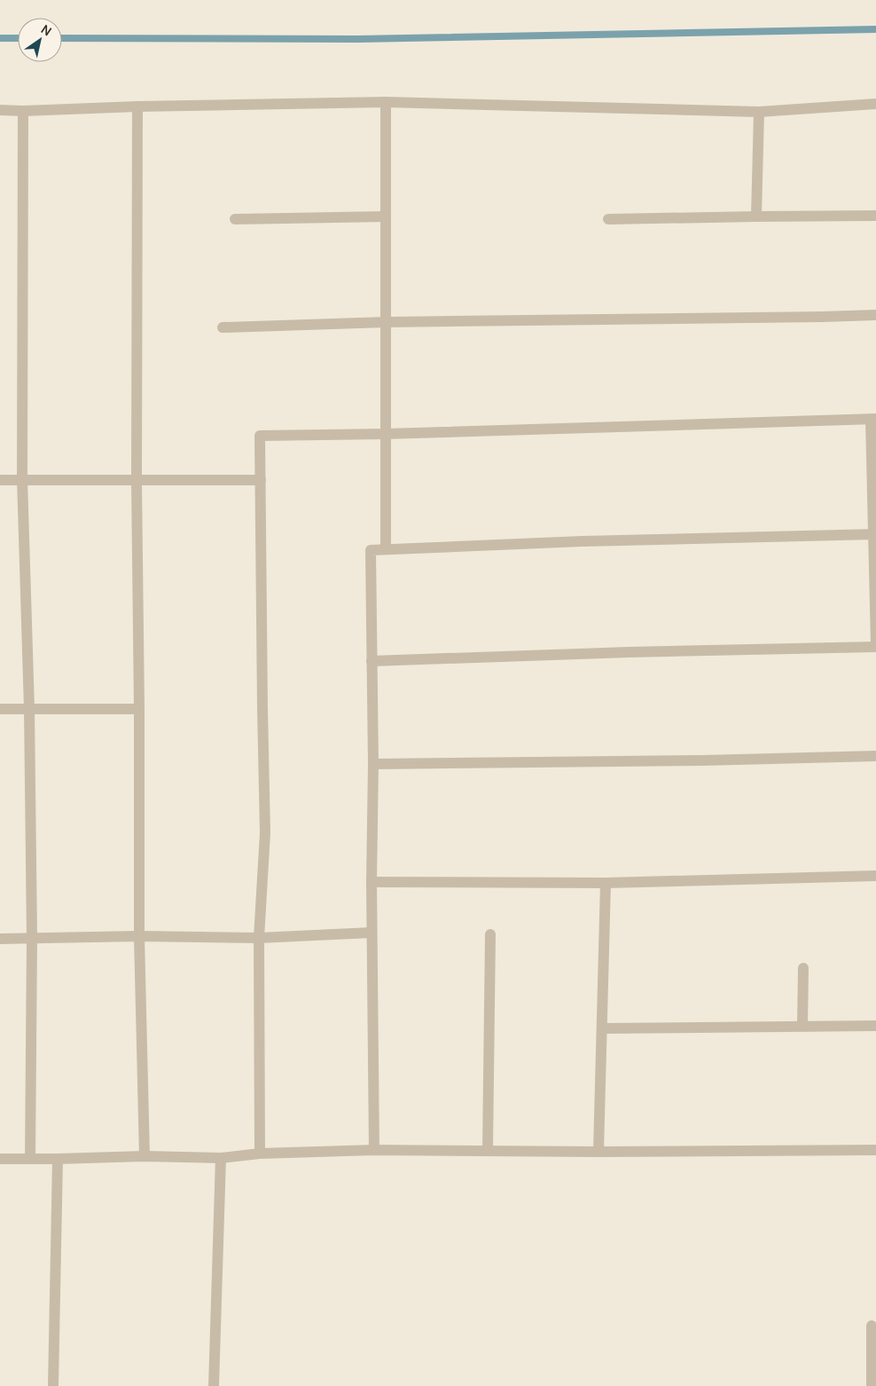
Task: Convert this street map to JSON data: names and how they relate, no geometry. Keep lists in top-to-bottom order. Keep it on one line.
{"north":"top right"}
